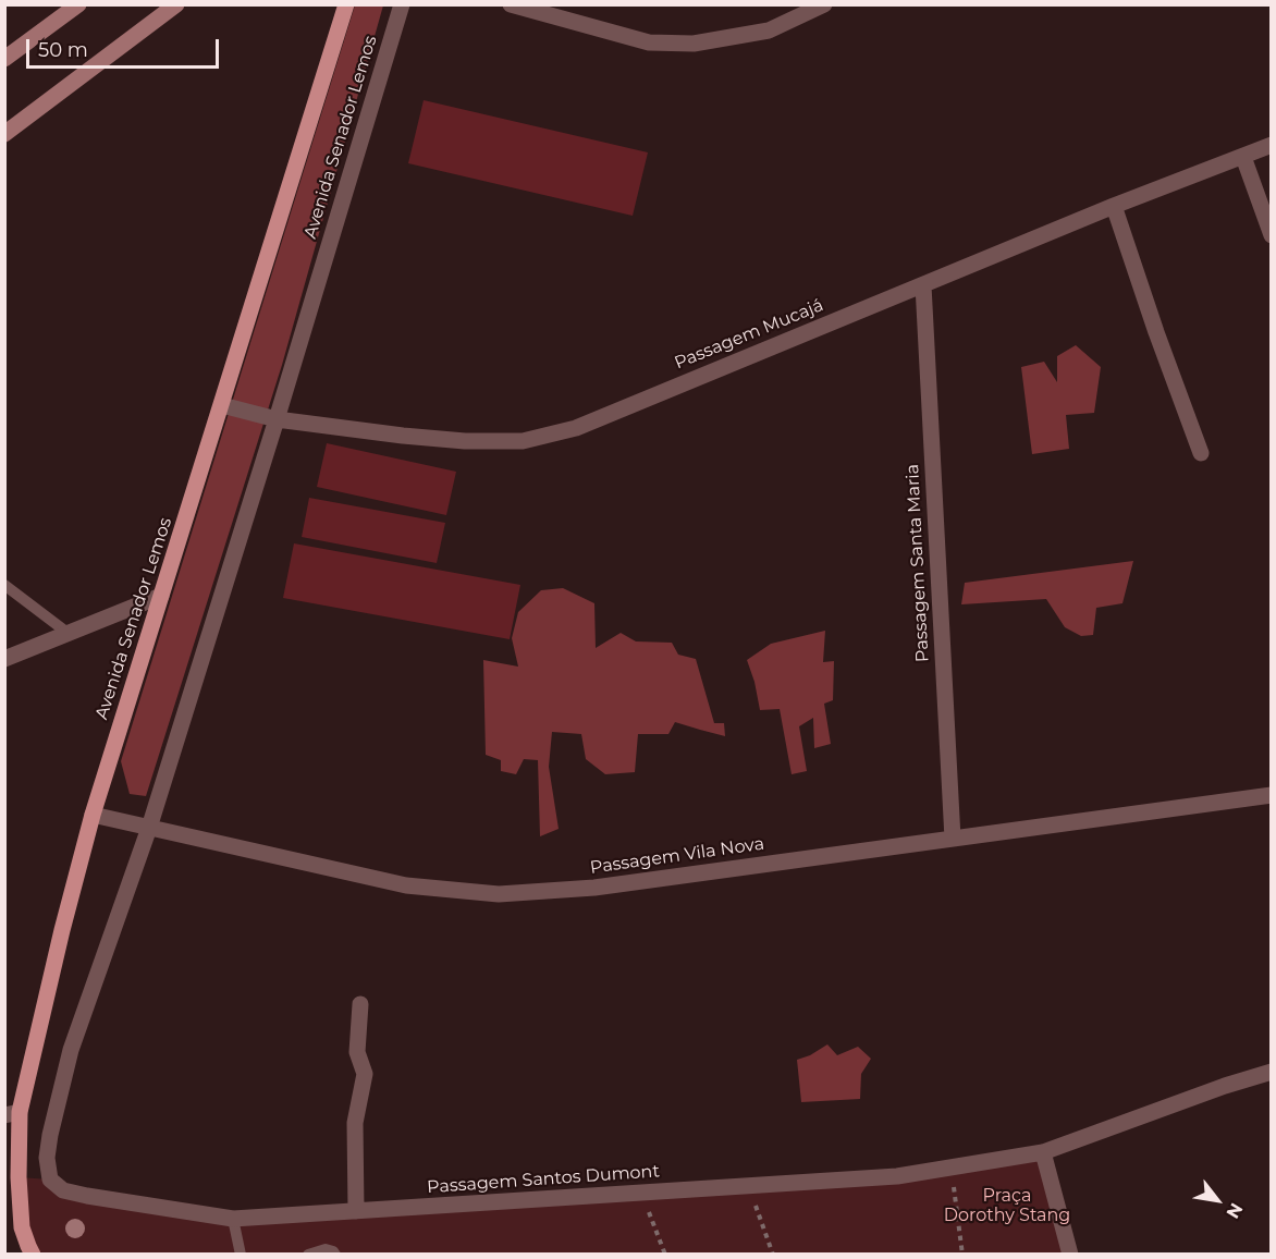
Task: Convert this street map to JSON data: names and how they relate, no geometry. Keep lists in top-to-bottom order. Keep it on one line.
{"streets":{"main road":["Avenida Senador Lemos"],"street":["Passagem Mucajá","Passagem Santa Maria","Passagem Vila Nova","Passagem Santos Dumont"]},"crossings":[["Avenida Senador Lemos","Passagem Mucajá"],["Avenida Senador Lemos","Passagem Vila Nova"],["Avenida Senador Lemos","Passagem Santos Dumont"],["Passagem Mucajá","Passagem Santa Maria"],["Passagem Santa Maria","Passagem Vila Nova"]],"parks":["Praça Dorothy Stang"],"scale_bar":"50 m","north":"bottom right"}
